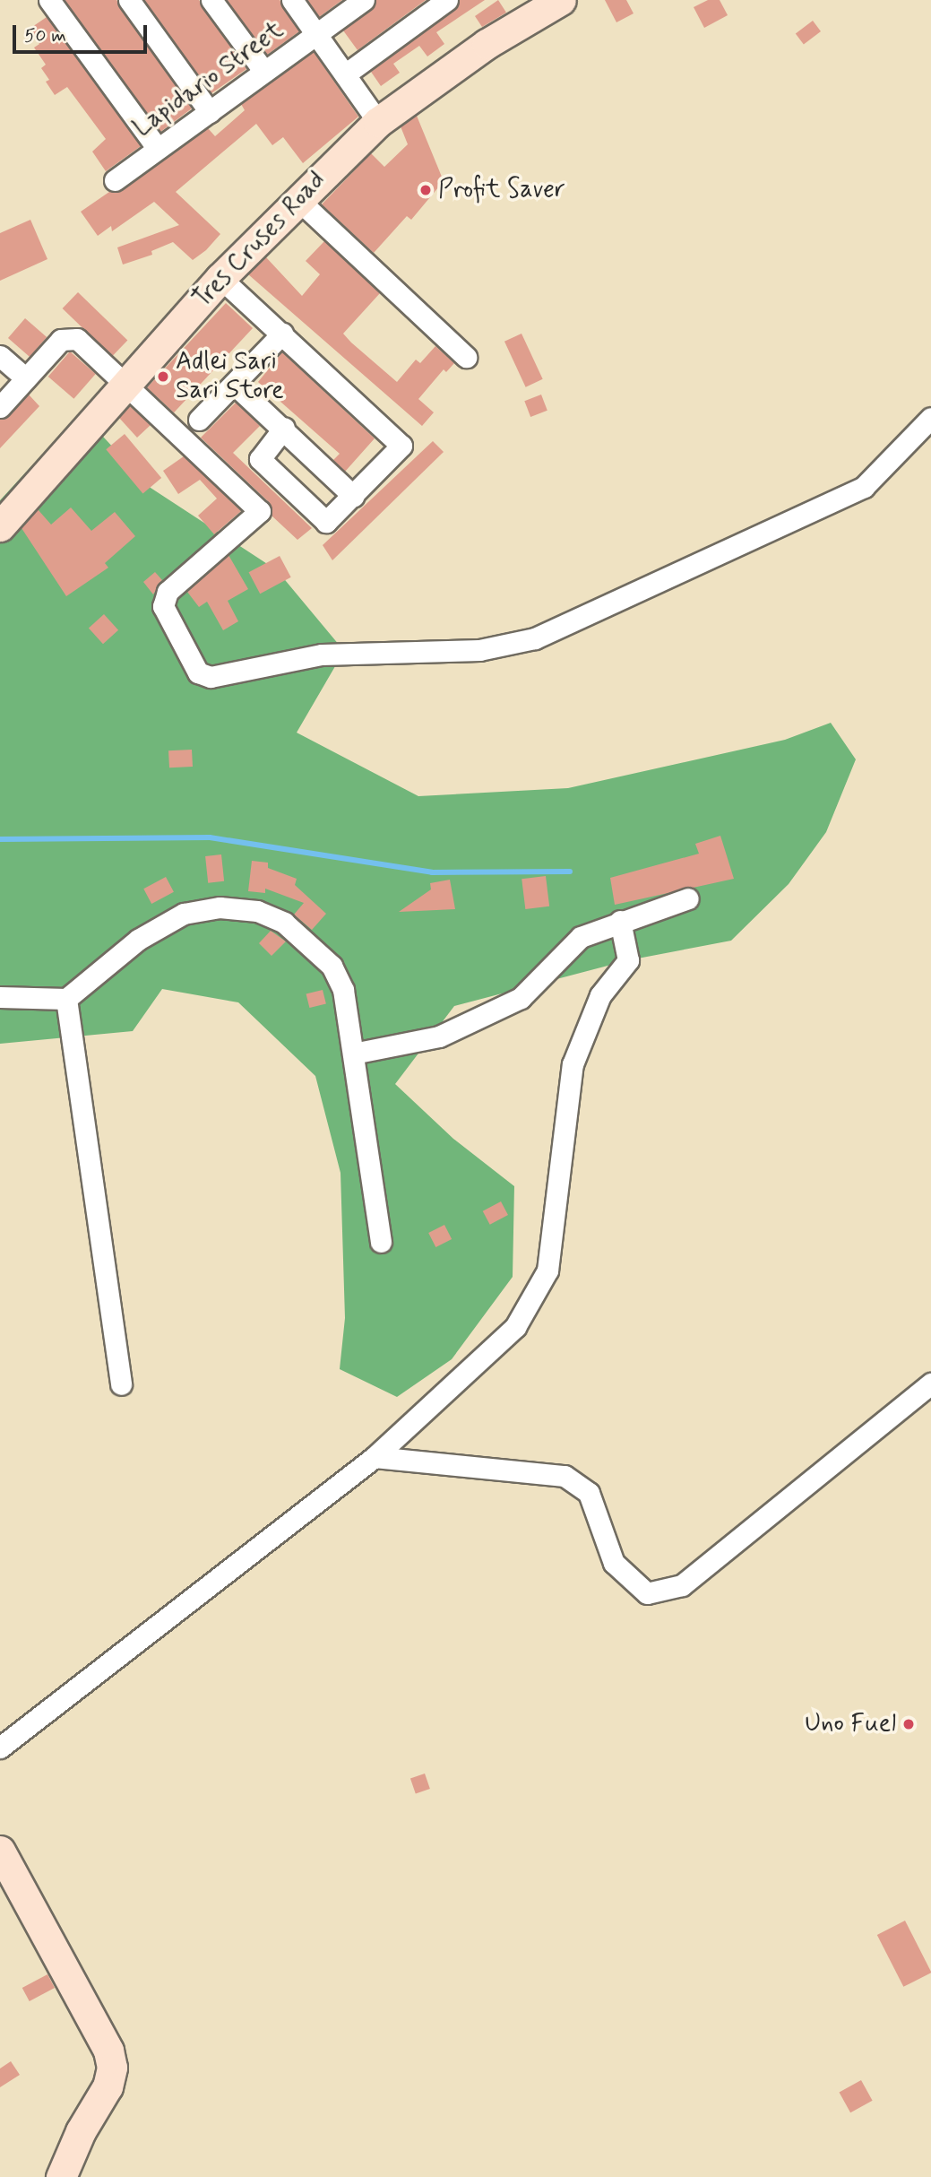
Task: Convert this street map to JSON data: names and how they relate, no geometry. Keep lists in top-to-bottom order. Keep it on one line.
{"streets":{"main road":["Tres Cruses Road"],"street":["Lapidario Street"]},"places":["Profit Saver","Adlei Sari Sari Store","Uno Fuel"],"scale_bar":"50 m"}
